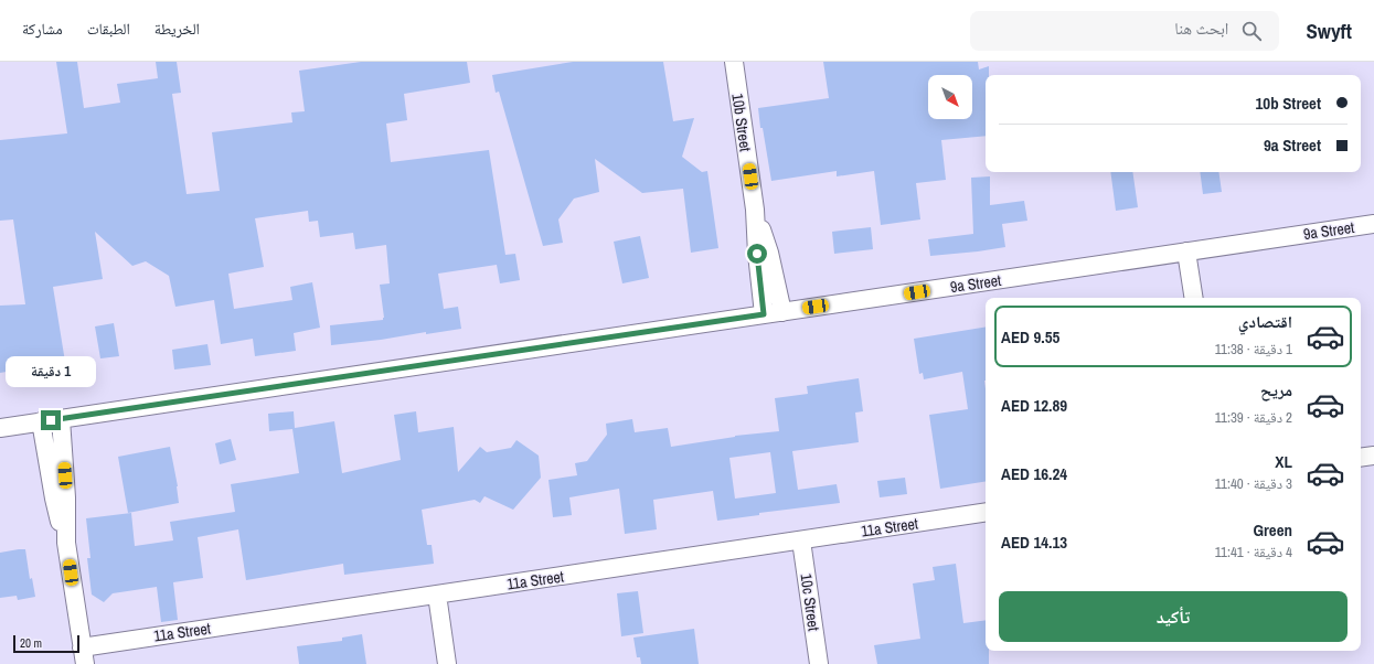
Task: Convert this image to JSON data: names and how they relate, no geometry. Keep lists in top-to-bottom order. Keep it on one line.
{"streets":{"street":["10b Street","9a Street","11a Street","10c Street"]},"crossings":[["10b Street","9a Street"],["11a Street","10c Street"]],"scale_bar":"20 m","north":"bottom right","page":{"header":"Swyft","search":"ابحث هنا","nav":["الخريطة","الطبقات","مشاركة"],"banner":["10b Street","9a Street"],"list":[{"name":"اقتصادي","note":"1 دقيقة · 11:38","value":"AED 9.55"},{"name":"مريح","note":"2 دقيقة · 11:39","value":"AED 12.89"},{"name":"XL","note":"3 دقيقة · 11:40","value":"AED 16.24"},{"name":"Green","note":"4 دقيقة · 11:41","value":"AED 14.13"}],"bubble":"1 دقيقة","buttons":"تأكيد","scale":"20 m"}}
